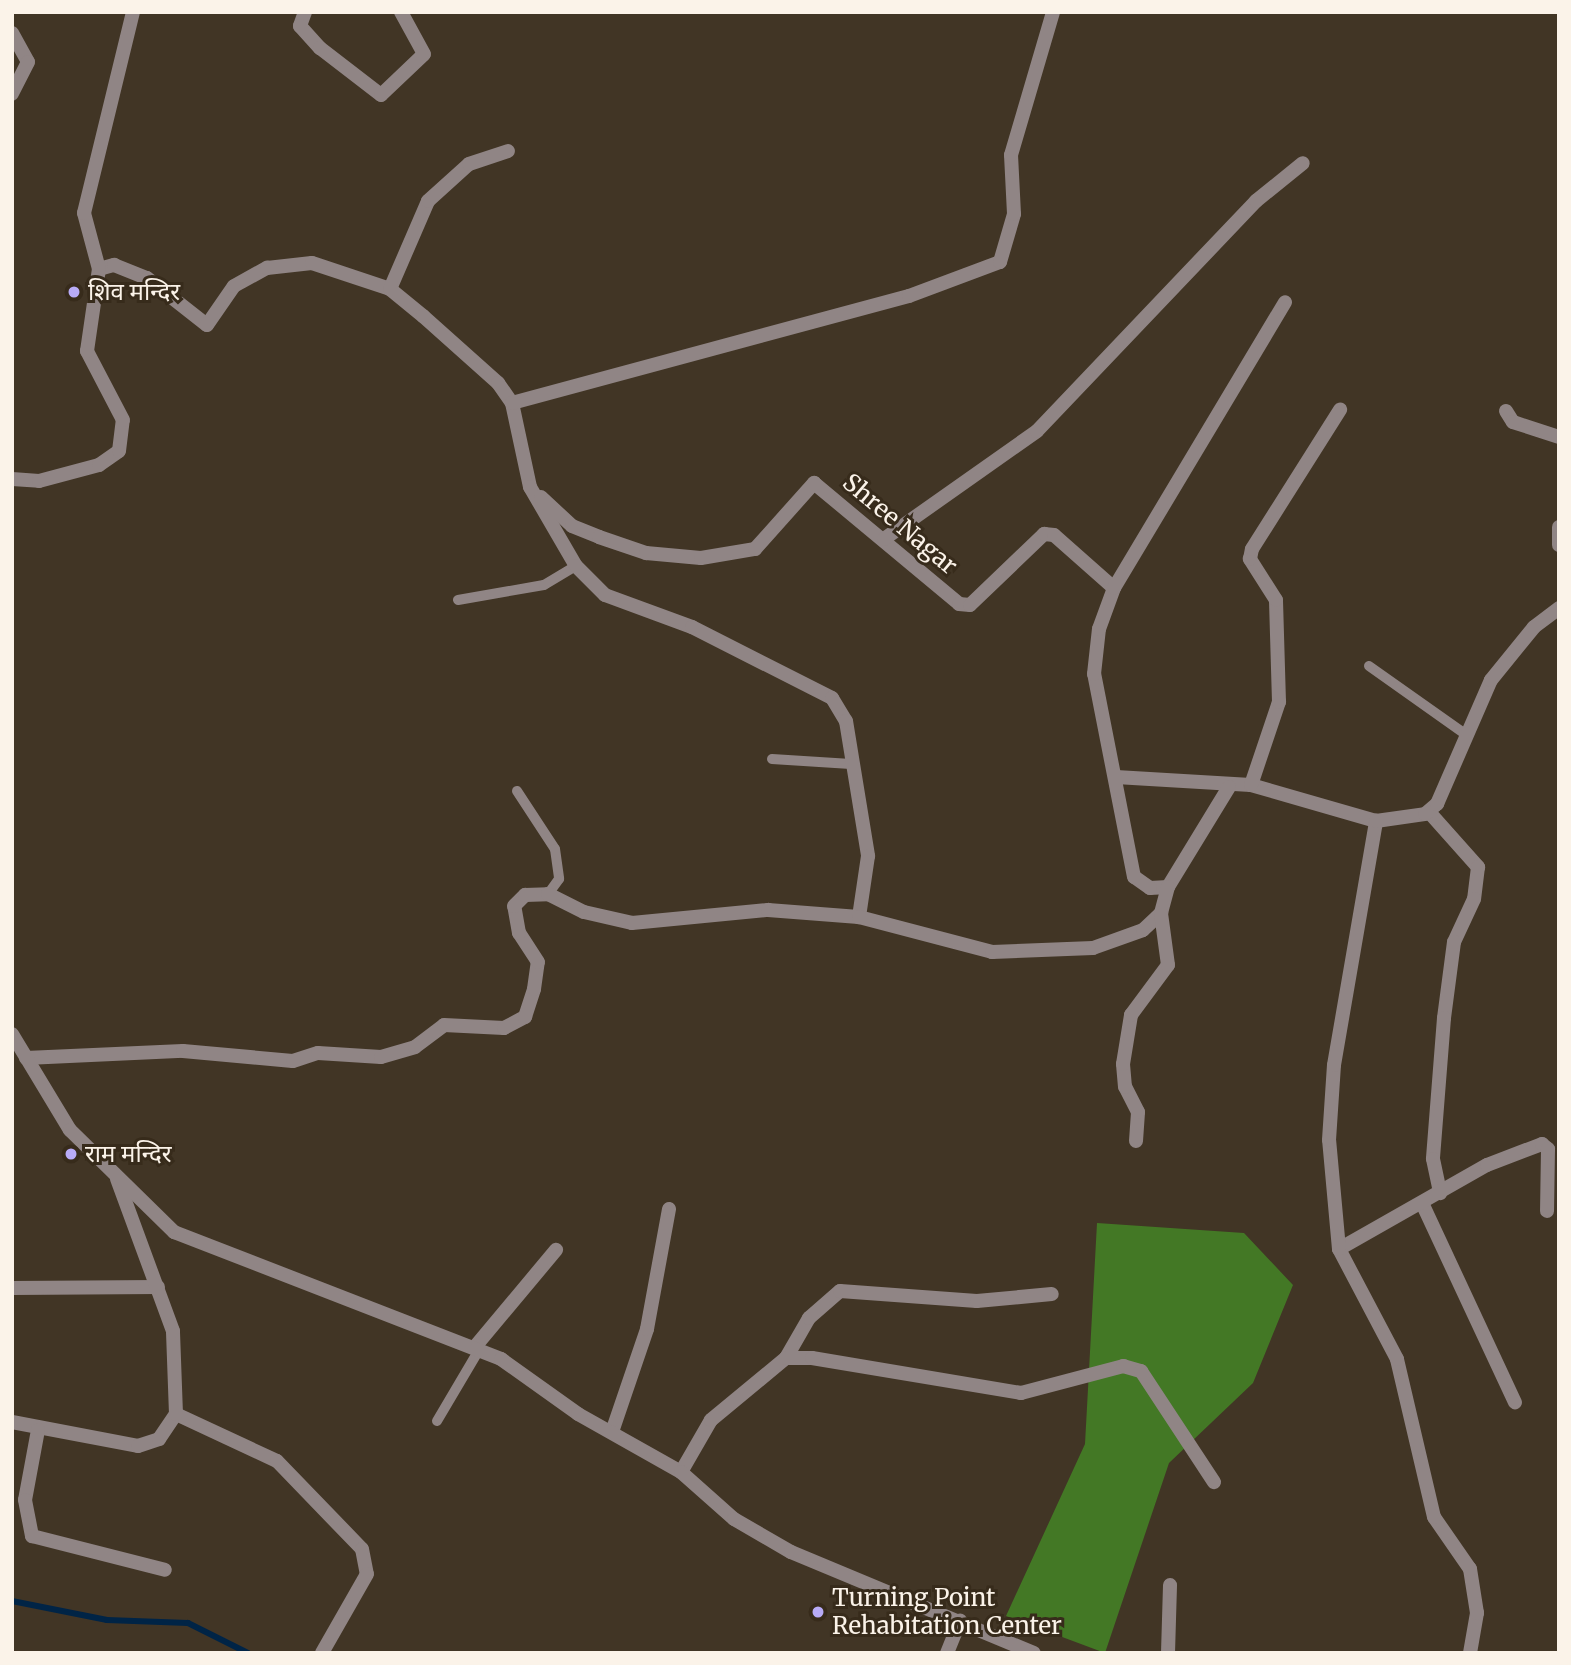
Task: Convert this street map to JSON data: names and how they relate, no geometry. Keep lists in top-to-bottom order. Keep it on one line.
{"streets":{"street":["Shree Nagar"]},"places":["शिव मन्दिर","राम मन्दिर","Turning Point Rehabitation Center"]}
